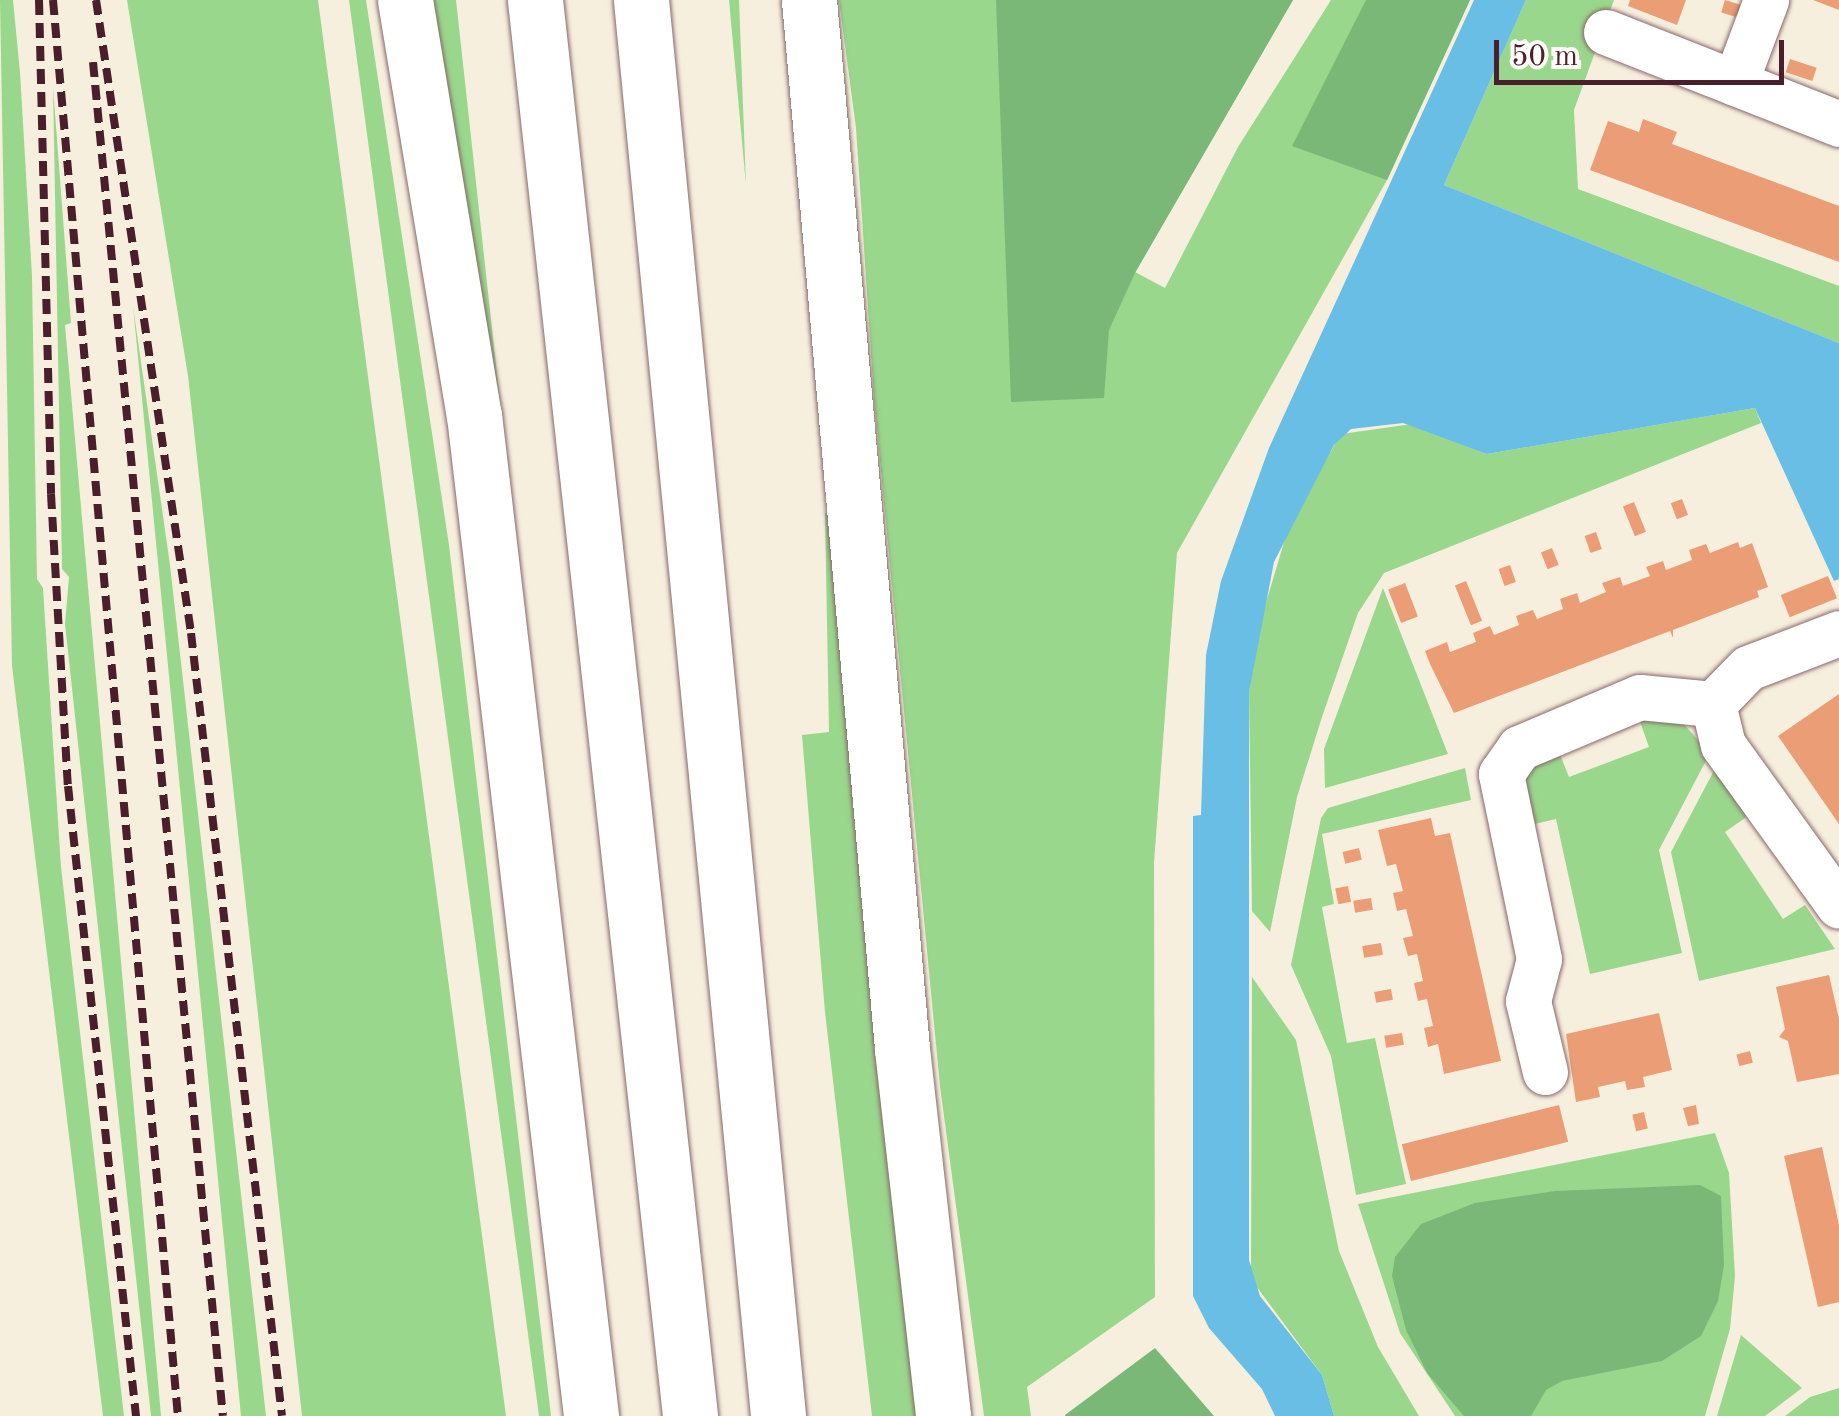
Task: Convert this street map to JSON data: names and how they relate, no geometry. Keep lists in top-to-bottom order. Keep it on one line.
{"scale_bar":"50 m"}
